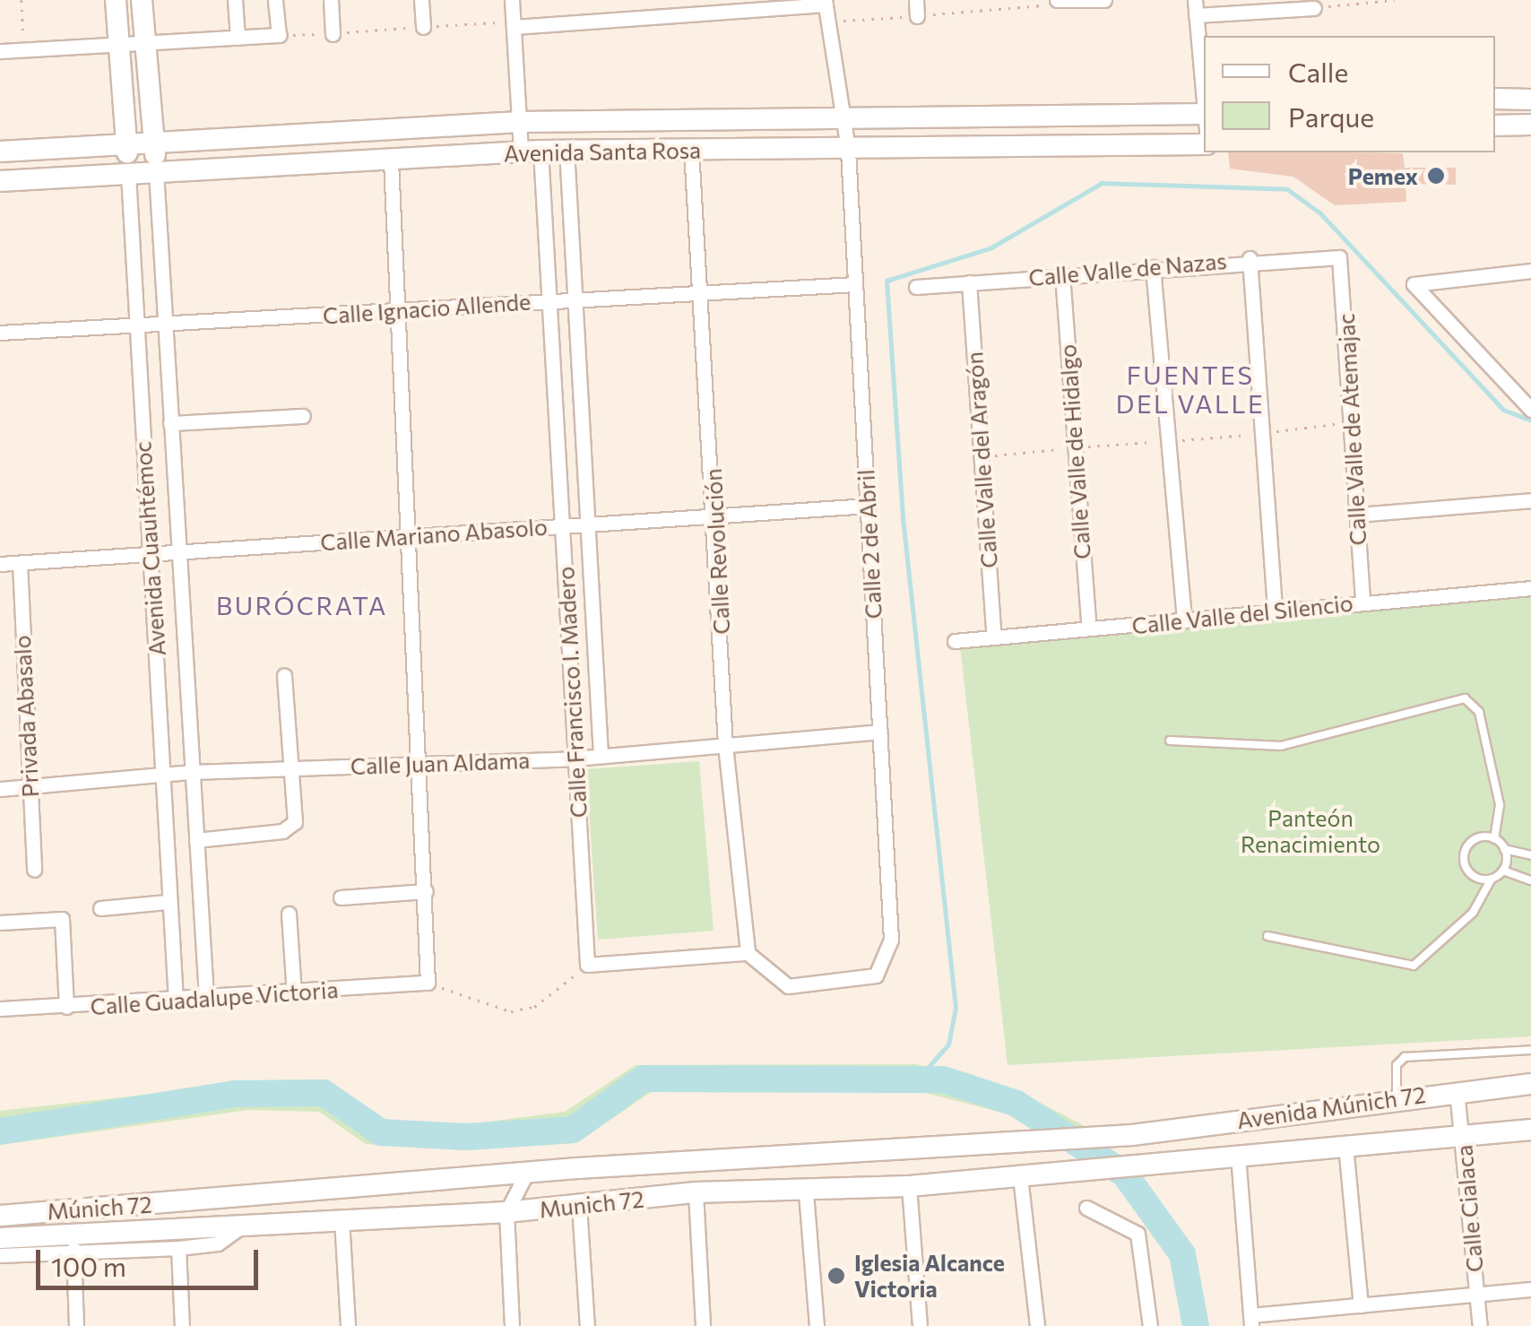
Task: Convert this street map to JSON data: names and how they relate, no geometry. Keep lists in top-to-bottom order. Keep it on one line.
{"streets":{"main road":["Avenida Santa Rosa","Avenida Múnich 72","Munich 72","Múnich 72"],"street":["Calle Valle de Nazas","Calle Ignacio Allende","Calle Valle de Atemajac","Calle Valle de Hidalgo","Calle Valle del Aragón","Calle Mariano Abasolo","Calle 2 de Abril","Avenida Cuauhtémoc","Calle Revolución","Calle Valle del Silencio","Calle Francisco I. Madero","Privada Abasalo","Calle Juan Aldama","Calle Guadalupe Victoria","Calle Cialaca"]},"crossings":[["Avenida Santa Rosa","Calle 2 de Abril"],["Avenida Santa Rosa","Avenida Cuauhtémoc"],["Avenida Santa Rosa","Calle Revolución"],["Avenida Santa Rosa","Calle Francisco I. Madero"],["Calle Valle de Nazas","Calle Valle de Atemajac"],["Calle Valle de Nazas","Calle Valle de Hidalgo"],["Calle Valle de Nazas","Calle Valle del Aragón"],["Calle Ignacio Allende","Calle 2 de Abril"],["Calle Ignacio Allende","Avenida Cuauhtémoc"],["Calle Ignacio Allende","Calle Revolución"],["Calle Ignacio Allende","Calle Francisco I. Madero"],["Calle Valle de Atemajac","Calle Valle del Silencio"],["Calle Valle de Hidalgo","Calle Valle del Silencio"],["Calle Valle del Aragón","Calle Valle del Silencio"],["Calle Mariano Abasolo","Calle 2 de Abril"],["Calle Mariano Abasolo","Avenida Cuauhtémoc"],["Calle Mariano Abasolo","Calle Revolución"],["Calle Mariano Abasolo","Calle Francisco I. Madero"],["Calle Mariano Abasolo","Privada Abasalo"],["Calle 2 de Abril","Calle Revolución"],["Calle 2 de Abril","Calle Juan Aldama"],["Avenida Cuauhtémoc","Calle Juan Aldama"],["Avenida Cuauhtémoc","Calle Guadalupe Victoria"],["Calle Revolución","Calle Juan Aldama"],["Calle Francisco I. Madero","Calle Juan Aldama"],["Privada Abasalo","Calle Juan Aldama"],["Avenida Múnich 72","Munich 72"],["Avenida Múnich 72","Calle Cialaca"],["Munich 72","Múnich 72"]],"districts":["FUENTES DEL VALLE","BURÓCRATA"],"parks":["Panteón Renacimiento"],"places":["Pemex","Iglesia Alcance Victoria"],"legend":["Calle","Parque"],"scale_bar":"100 m"}
